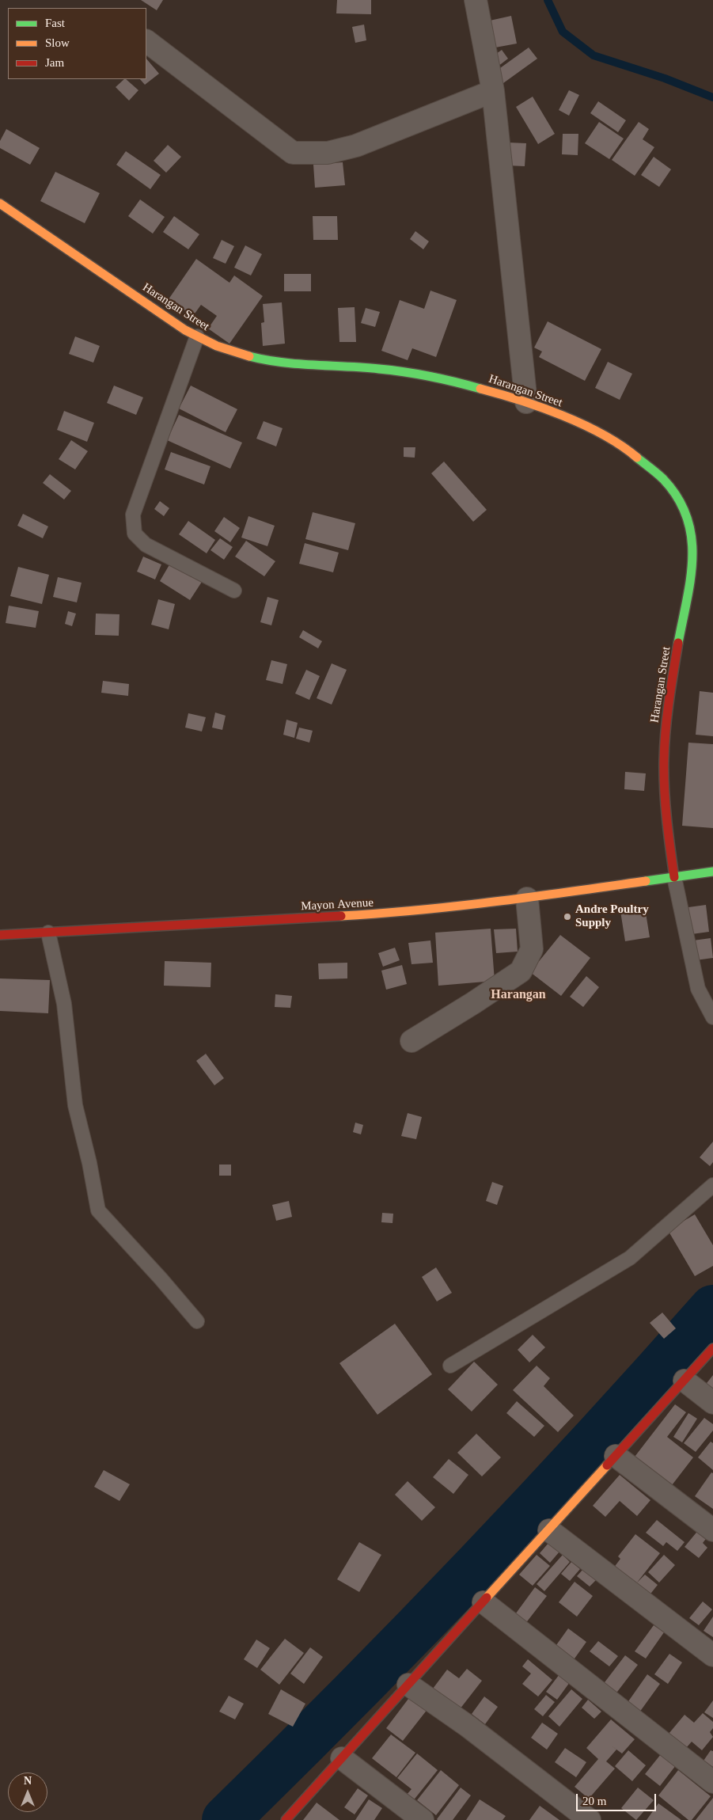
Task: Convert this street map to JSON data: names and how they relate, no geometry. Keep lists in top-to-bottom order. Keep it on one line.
{"streets":{"main road":["Harangan Street","Mayon Avenue"]},"crossings":[["Harangan Street","Mayon Avenue"]],"districts":["Harangan"],"places":["Andre Poultry Supply"],"legend":["Fast","Slow","Jam"],"scale_bar":"20 m","north":"top"}
